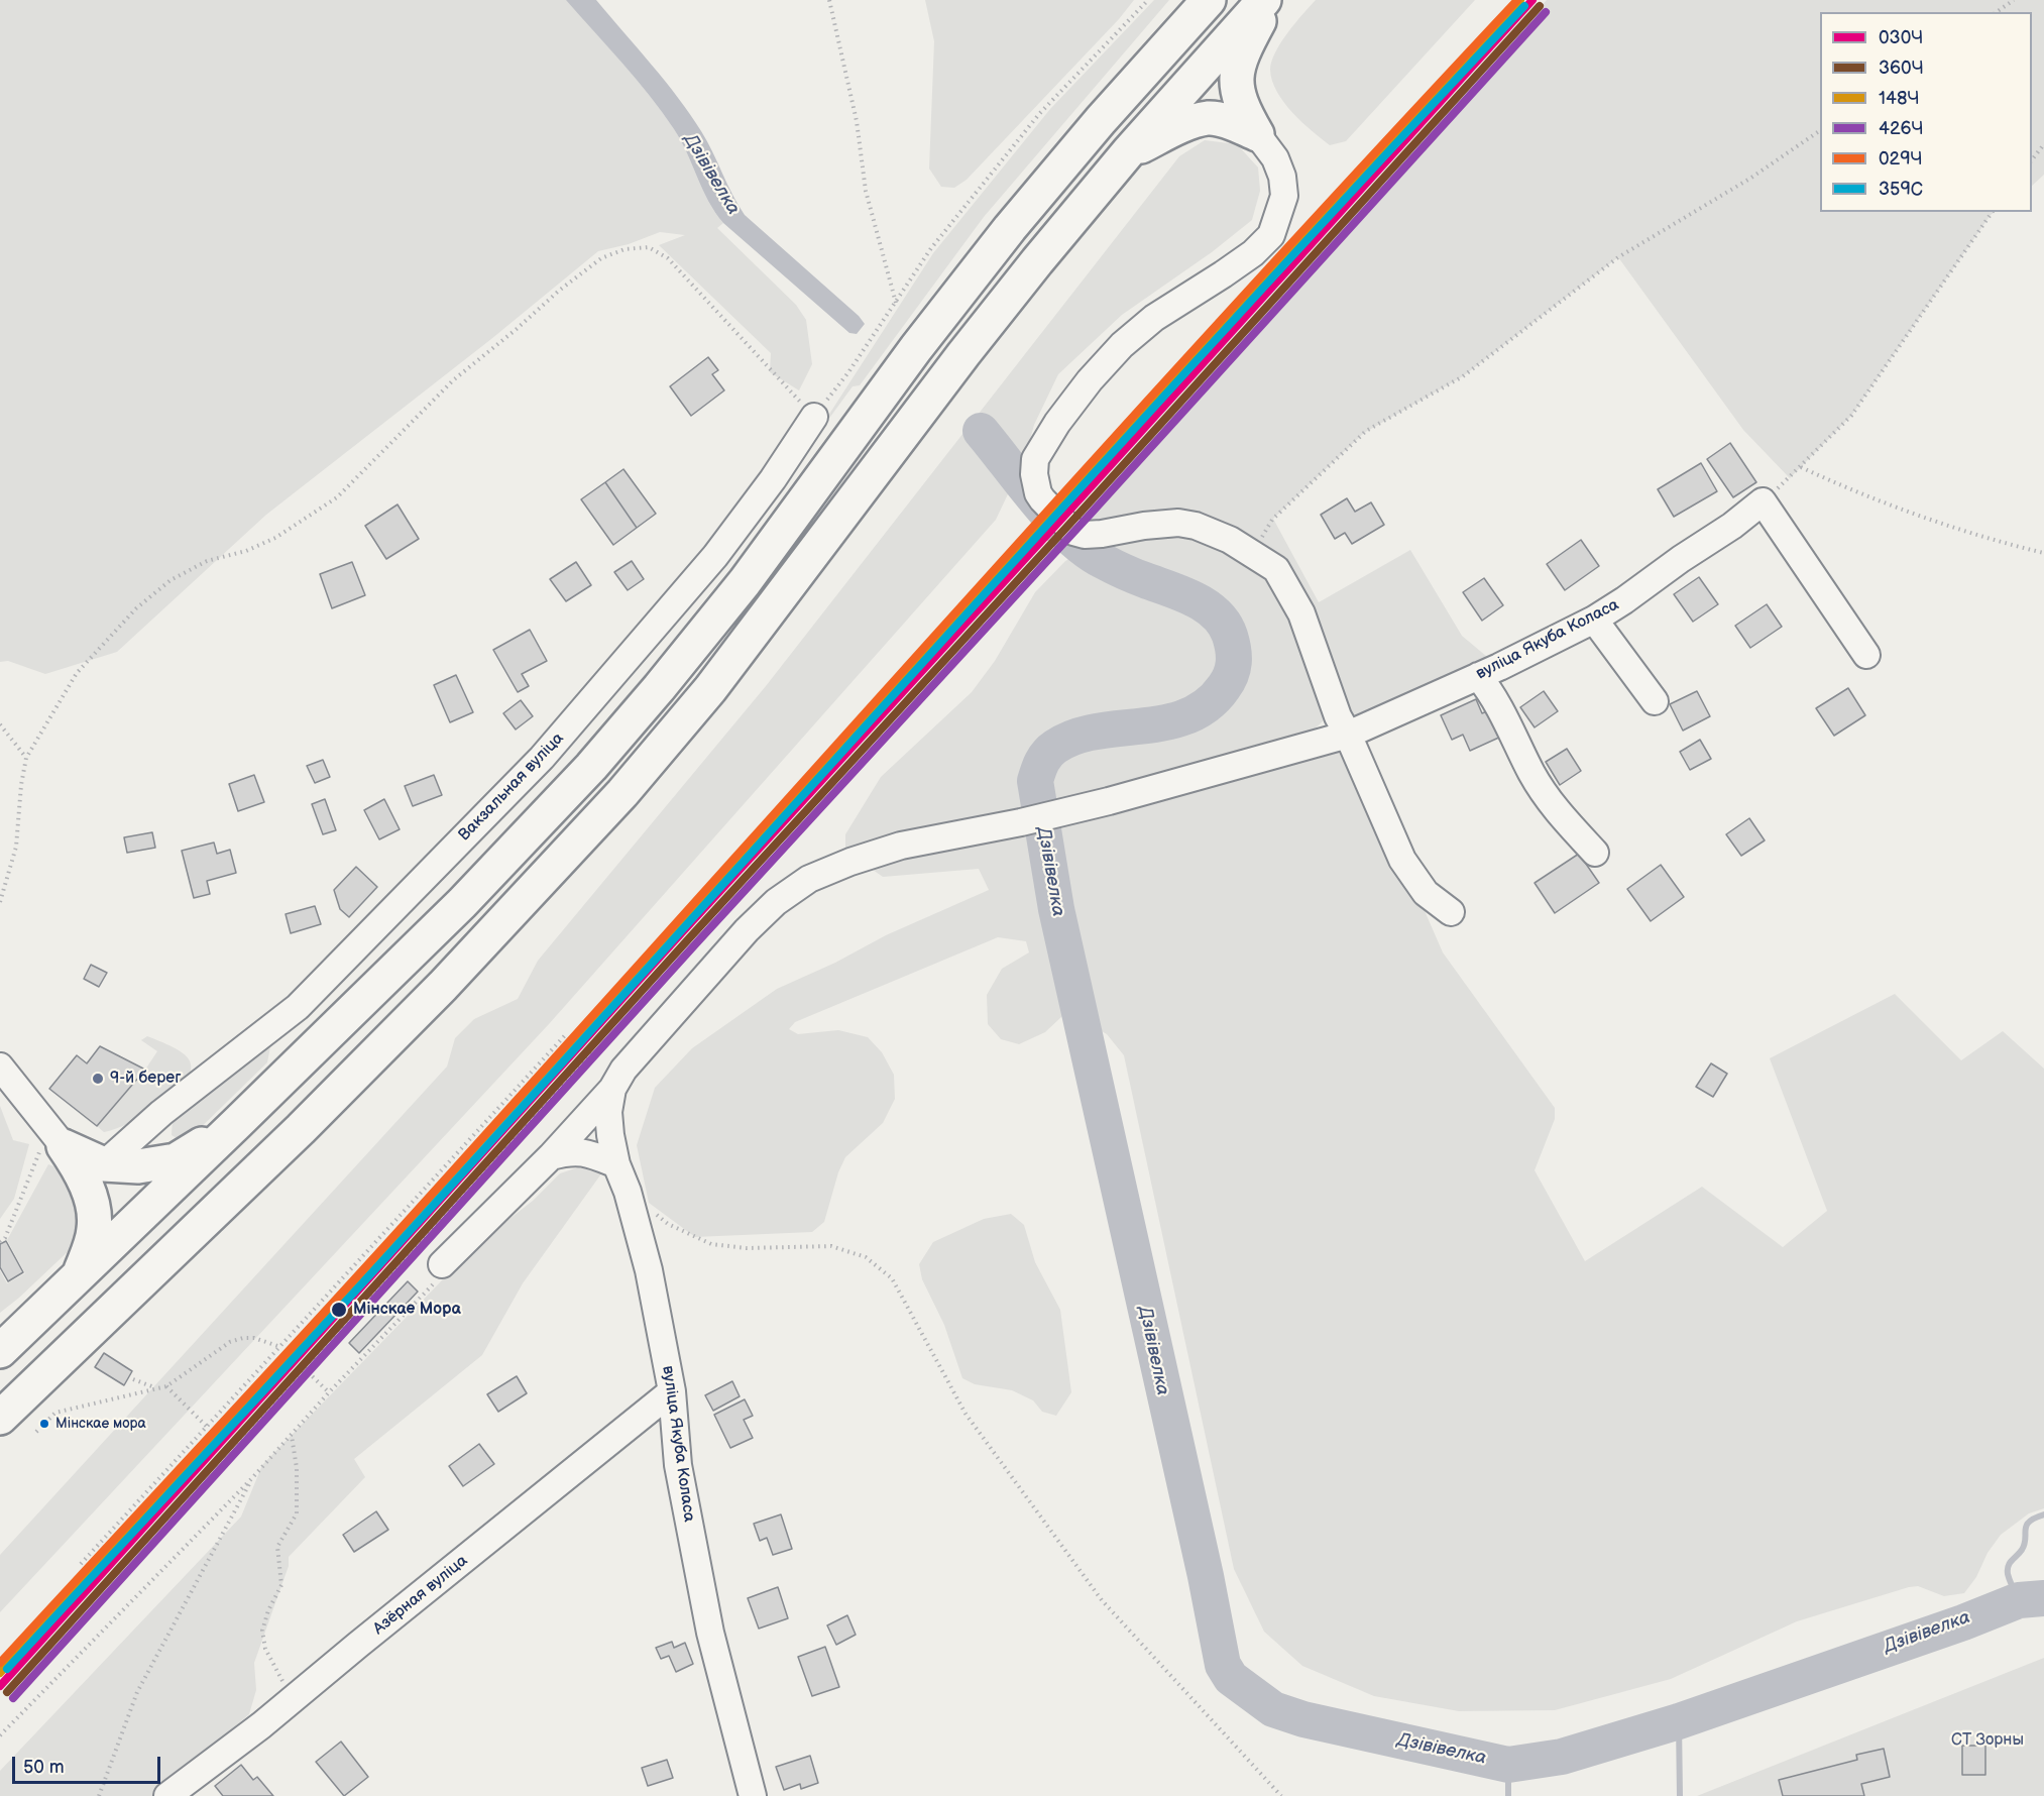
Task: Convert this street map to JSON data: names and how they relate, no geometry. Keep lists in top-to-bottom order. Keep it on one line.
{"streets":{"street":["вуліца Якуба Коласа","Вакзальная вуліца","Азёрная вуліца"]},"crossings":[["вуліца Якуба Коласа","Азёрная вуліца"]],"water":["Дзівівелка"],"parks":["СТ Зорны"],"places":["9-й берег","Мінскае Мора","Мінскае мора"],"lines":["transit line 030Ч","transit line 148Ч","transit line 029Ч","transit line 360Ч","transit line 359С","transit line 426Ч"],"legend":["030Ч","360Ч","148Ч","426Ч","029Ч","359С"],"scale_bar":"50 m"}
